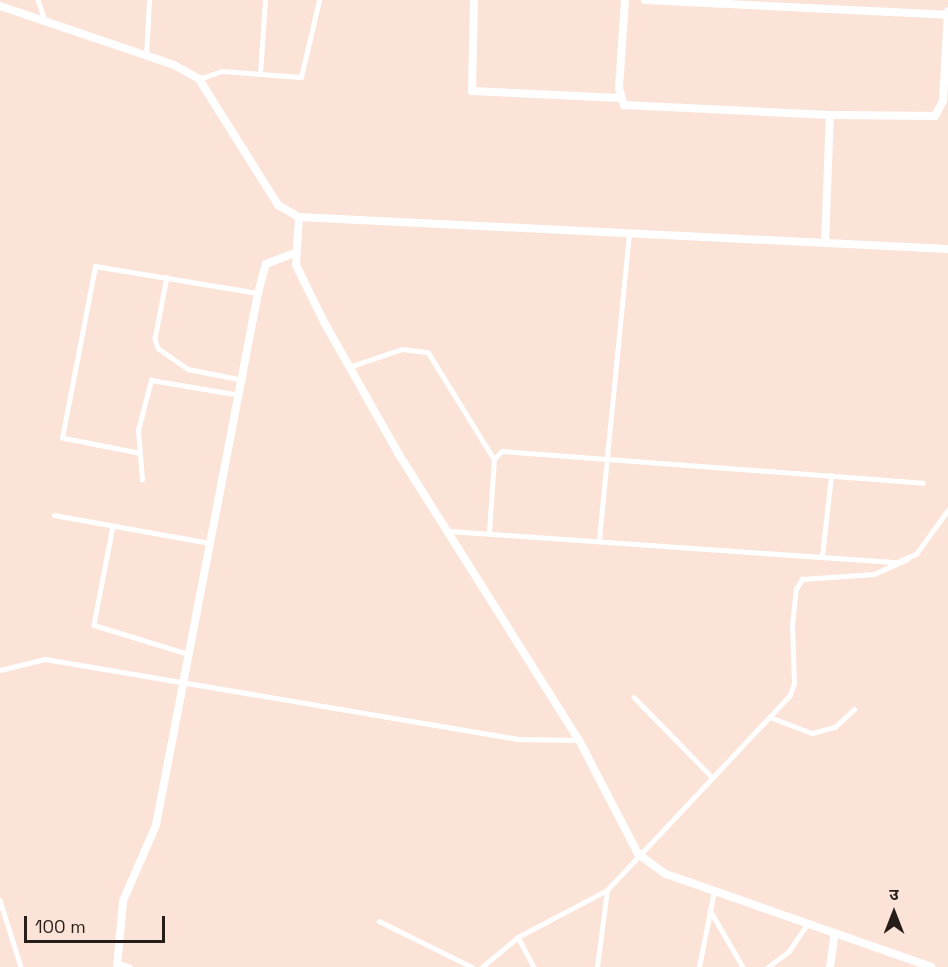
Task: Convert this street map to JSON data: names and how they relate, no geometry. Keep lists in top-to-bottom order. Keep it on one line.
{"scale_bar":"100 m","north":"top"}
